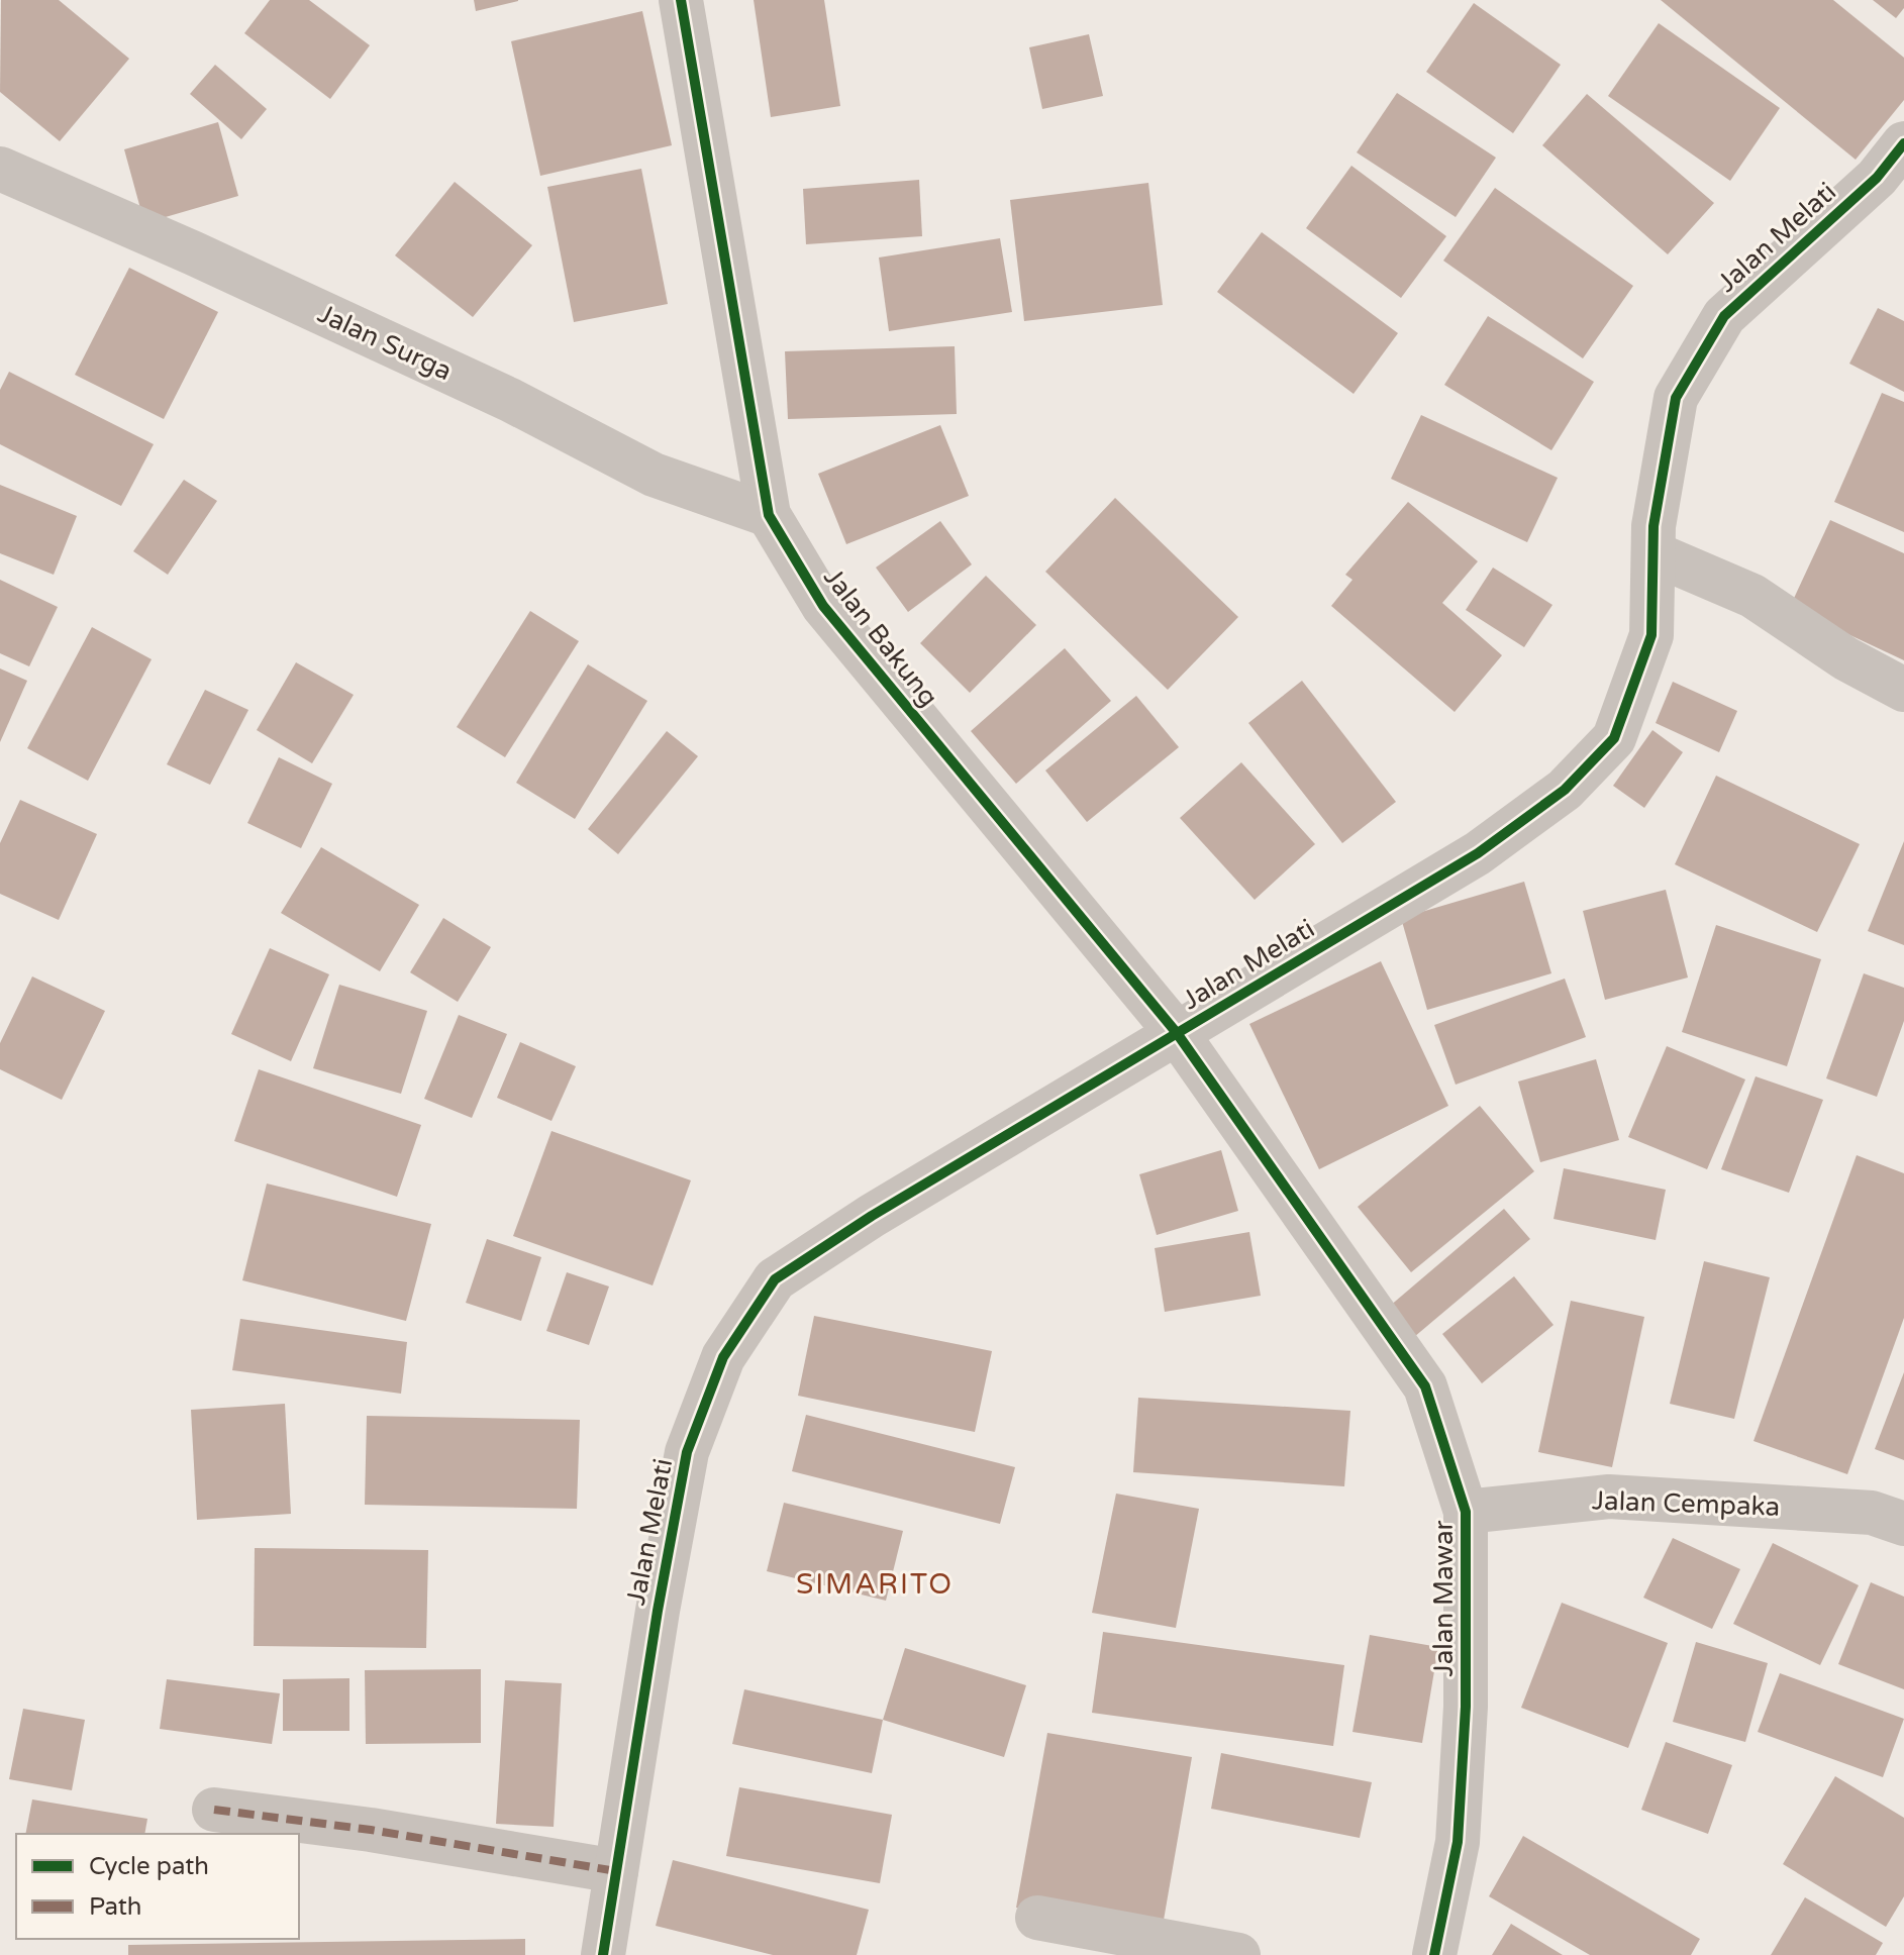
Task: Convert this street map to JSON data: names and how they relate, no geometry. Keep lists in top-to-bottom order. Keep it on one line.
{"streets":{"street":["Jalan Melati","Jalan Surga","Jalan Bakung","Jalan Cempaka","Jalan Mawar"]},"crossings":[["Jalan Melati","Jalan Bakung"],["Jalan Melati","Jalan Mawar"],["Jalan Surga","Jalan Bakung"],["Jalan Bakung","Jalan Mawar"],["Jalan Cempaka","Jalan Mawar"]],"districts":["SIMARITO"],"legend":["Cycle path","Path"]}
